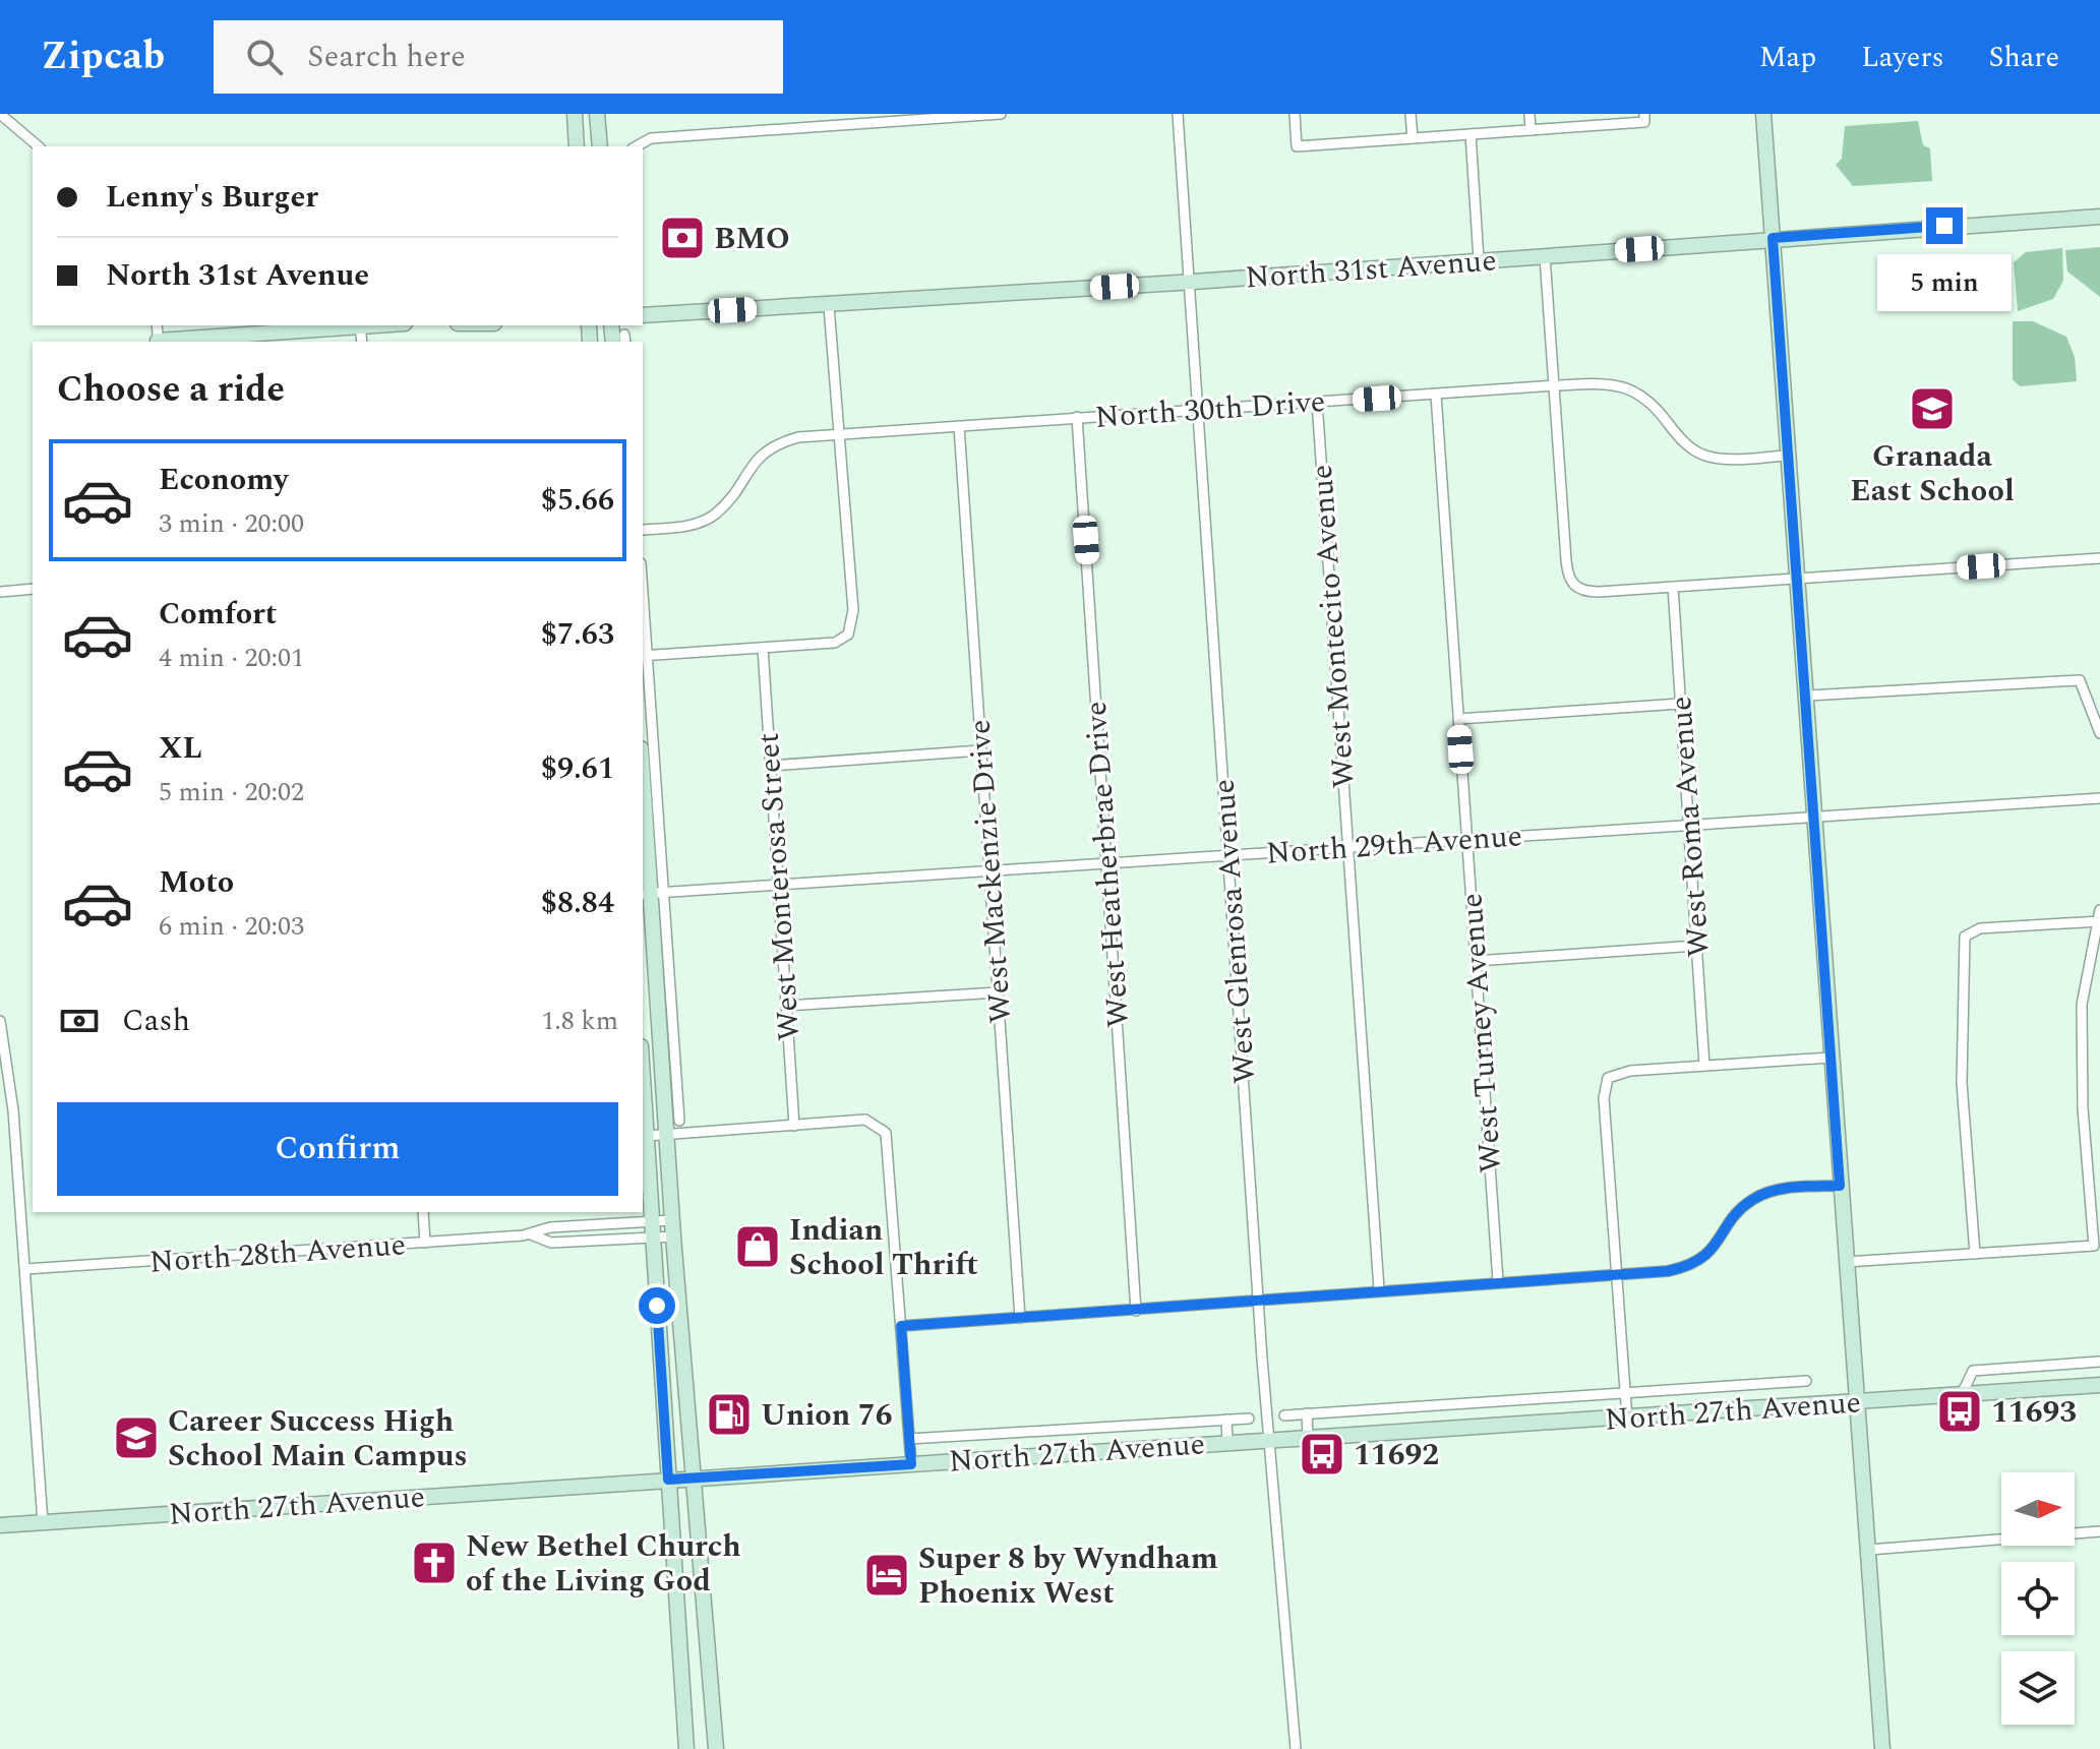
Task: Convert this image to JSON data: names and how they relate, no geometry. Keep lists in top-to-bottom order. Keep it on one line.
{"streets":{"main road":["North 31st Avenue","North 27th Avenue"],"street":["North 30th Drive","West Montecito Avenue","West Roma Avenue","North 29th Avenue","West Heatherbrae Drive","West Mackenzie Drive","West Monterosa Street","West Glenrosa Avenue","West Turney Avenue","North 28th Avenue"]},"crossings":[["North 31st Avenue","West Glenrosa Avenue"],["North 30th Drive","West Montecito Avenue"],["North 30th Drive","West Heatherbrae Drive"],["North 30th Drive","West Mackenzie Drive"],["North 30th Drive","West Glenrosa Avenue"],["North 30th Drive","West Turney Avenue"],["West Montecito Avenue","North 29th Avenue"],["West Roma Avenue","North 29th Avenue"],["North 29th Avenue","West Heatherbrae Drive"],["North 29th Avenue","West Mackenzie Drive"],["North 29th Avenue","West Monterosa Street"],["North 29th Avenue","West Glenrosa Avenue"],["North 29th Avenue","West Turney Avenue"],["West Glenrosa Avenue","North 27th Avenue"]],"places":{"bank":["BMO"],"school or university":["Granada East School","Career Success High School Main Campus"],"shop":["Indian School Thrift"],"bus stop":["11693","11692"],"fuel station":["Union 76"],"church":["New Bethel Church of the Living God"],"hotel":["Super 8 by Wyndham Phoenix West"]},"north":"right","page":{"header":"Zipcab","search":"Search here","nav":["Map","Layers","Share"],"banner":["Lenny's Burger","North 31st Avenue"],"bubble":"5 min","heading":"Choose a ride","list":[{"name":"Economy","note":"3 min · 20:00","value":"$5.66"},{"name":"Comfort","note":"4 min · 20:01","value":"$7.63"},{"name":"XL","note":"5 min · 20:02","value":"$9.61"},{"name":"Moto","note":"6 min · 20:03","value":"$8.84"}],"pay":["Cash","1.8 km"],"buttons":"Confirm"}}
